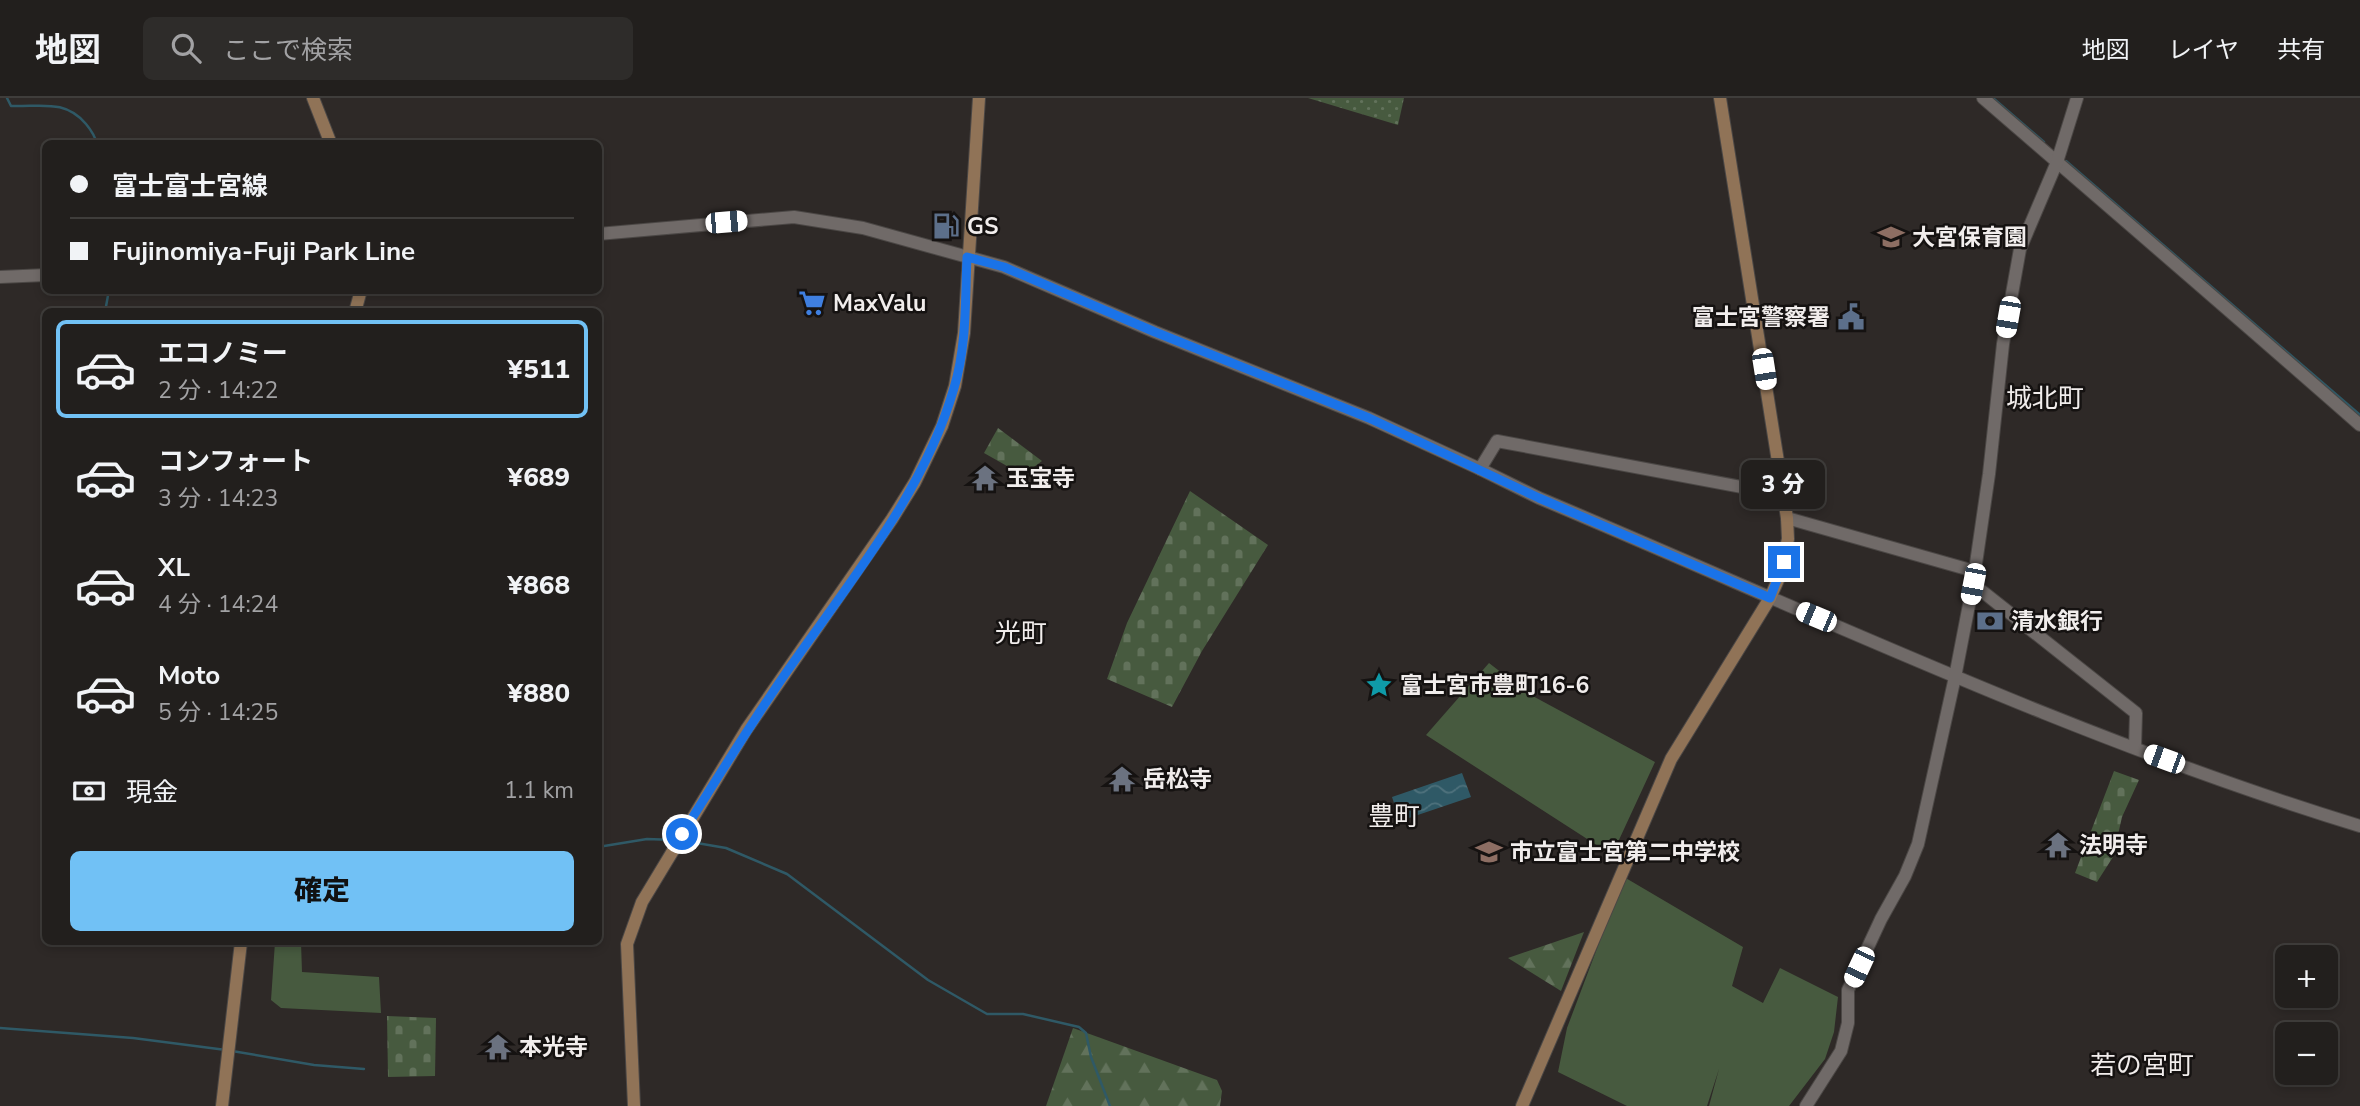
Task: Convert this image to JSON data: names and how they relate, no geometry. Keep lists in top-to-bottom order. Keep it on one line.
{"districts":["城北町","光町","豊町","若の宮町"],"places":{"fuel station":["GS"],"school or university":["大宮保育園","市立富士宮第二中学校"],"supermarket":["MaxValu"],"public building":["富士宮警察署"],"temple":["玉宝寺","岳松寺","法明寺","本光寺"],"bank":["清水銀行"],"place":["富士宮市豊町16-6"]},"page":{"header":"地図","search":"ここで検索","nav":["地図","レイヤ","共有"],"banner":["富士富士宮線","Fujinomiya-Fuji Park Line"],"list":[{"name":"エコノミー","note":"2 分 · 14:22","value":"¥511"},{"name":"コンフォート","note":"3 分 · 14:23","value":"¥689"},{"name":"XL","note":"4 分 · 14:24","value":"¥868"},{"name":"Moto","note":"5 分 · 14:25","value":"¥880"}],"bubble":"3 分","pay":["現金","1.1 km"],"buttons":"確定","map_buttons":["+","−"]}}
